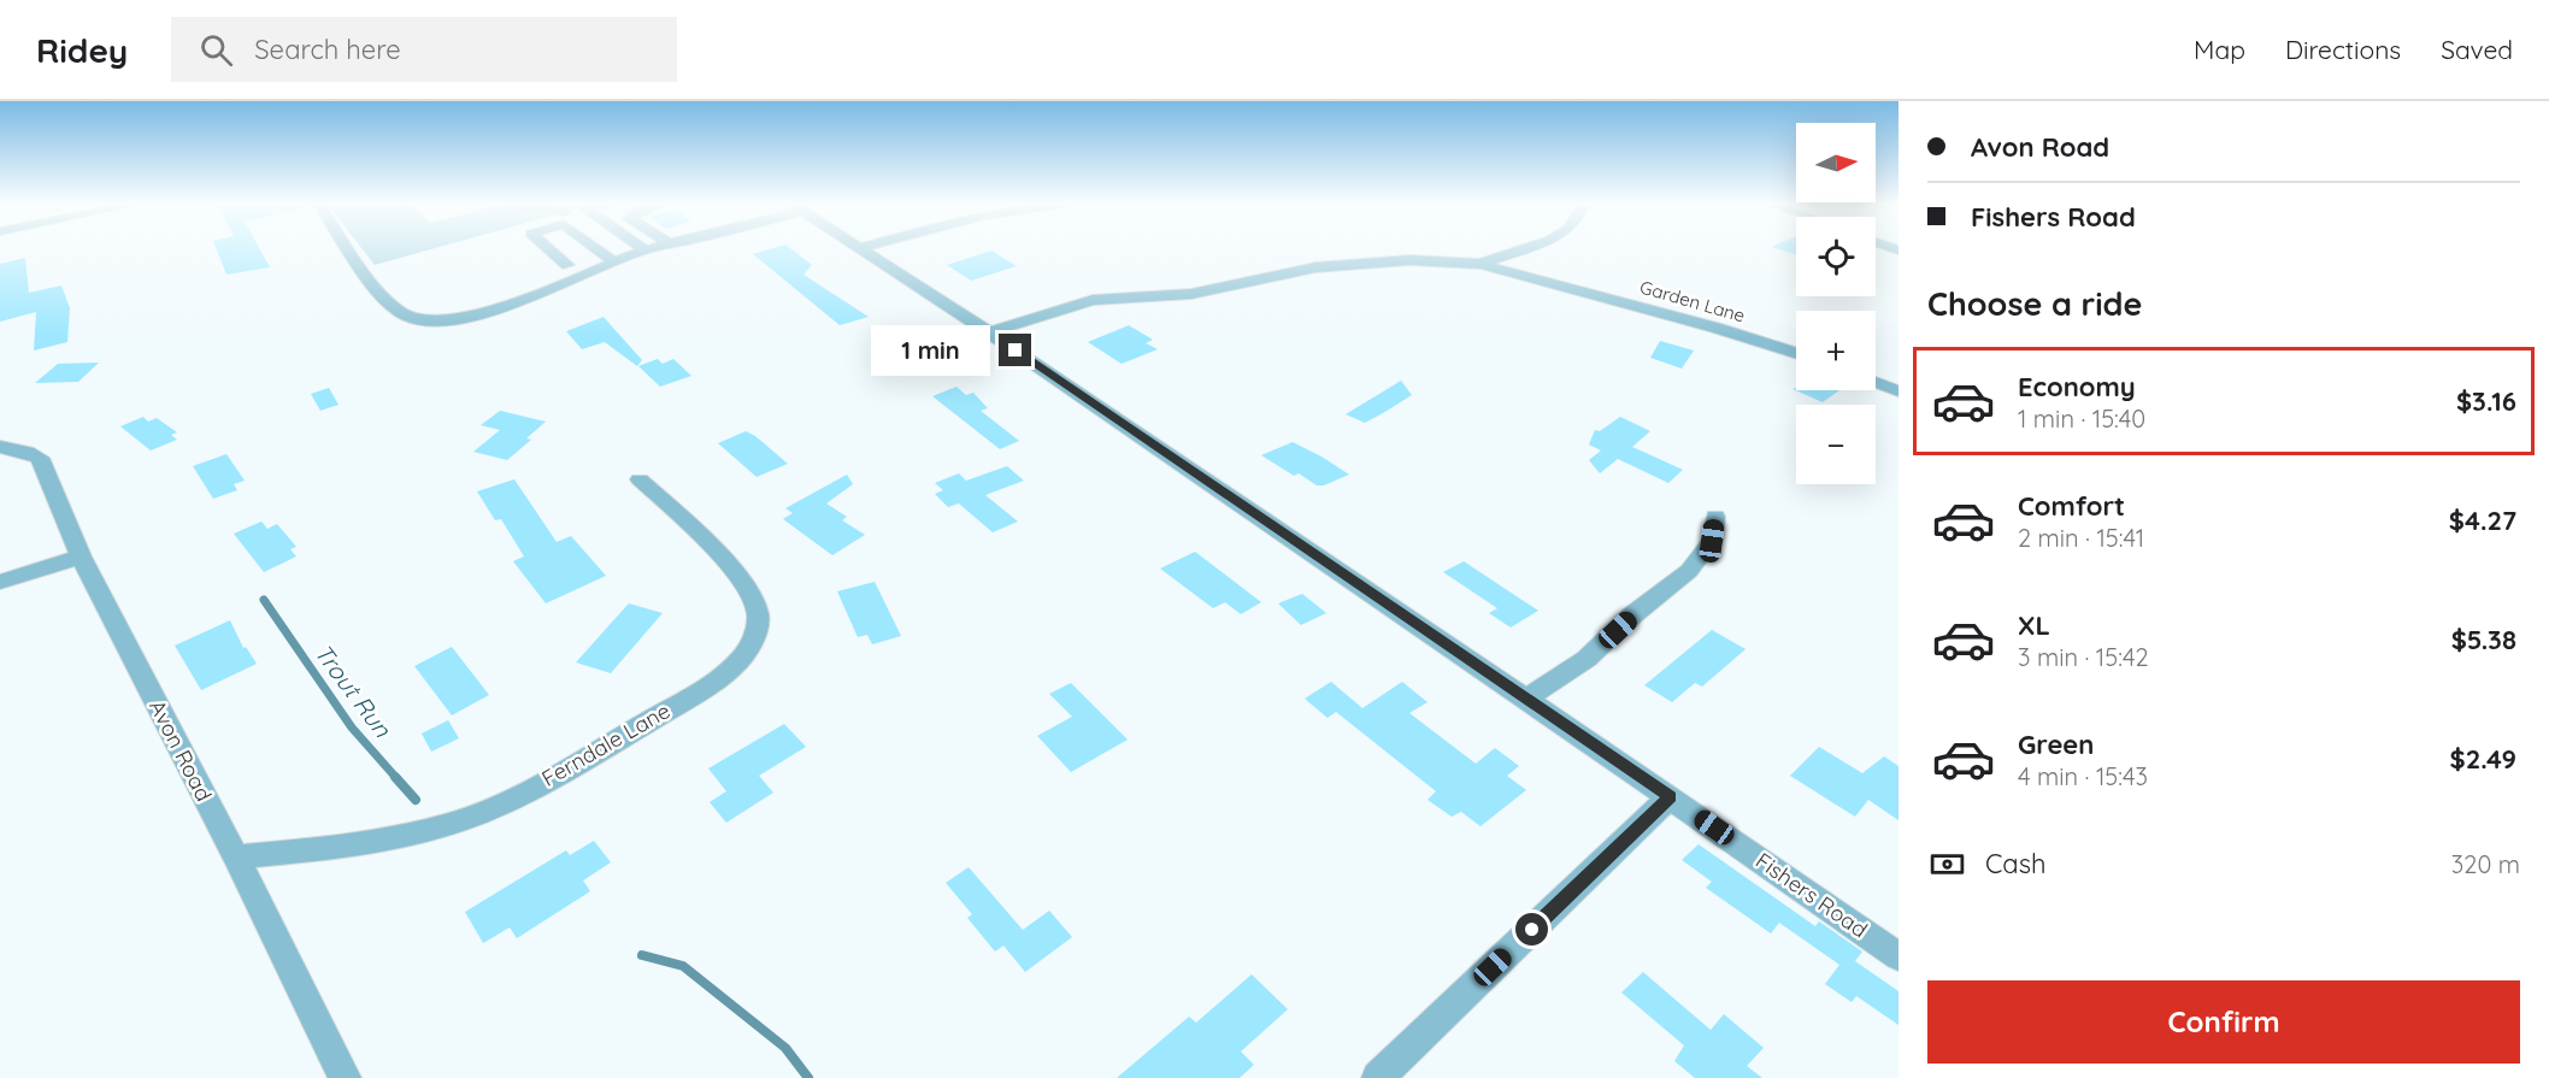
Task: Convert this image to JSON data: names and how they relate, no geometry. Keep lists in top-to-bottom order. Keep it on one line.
{"streets":{"street":["Garden Lane","Ferndale Lane","Avon Road","Fishers Road"]},"crossings":[["Ferndale Lane","Avon Road"]],"water":["Trout Run"],"north":"right","page":{"header":"Ridey","search":"Search here","nav":["Map","Directions","Saved"],"banner":["Avon Road","Fishers Road"],"map_buttons":["+","−"],"heading":"Choose a ride","bubble":"1 min","list":[{"name":"Economy","note":"1 min · 15:40","value":"$3.16"},{"name":"Comfort","note":"2 min · 15:41","value":"$4.27"},{"name":"XL","note":"3 min · 15:42","value":"$5.38"},{"name":"Green","note":"4 min · 15:43","value":"$2.49"}],"pay":["Cash","320 m"],"buttons":"Confirm"}}
